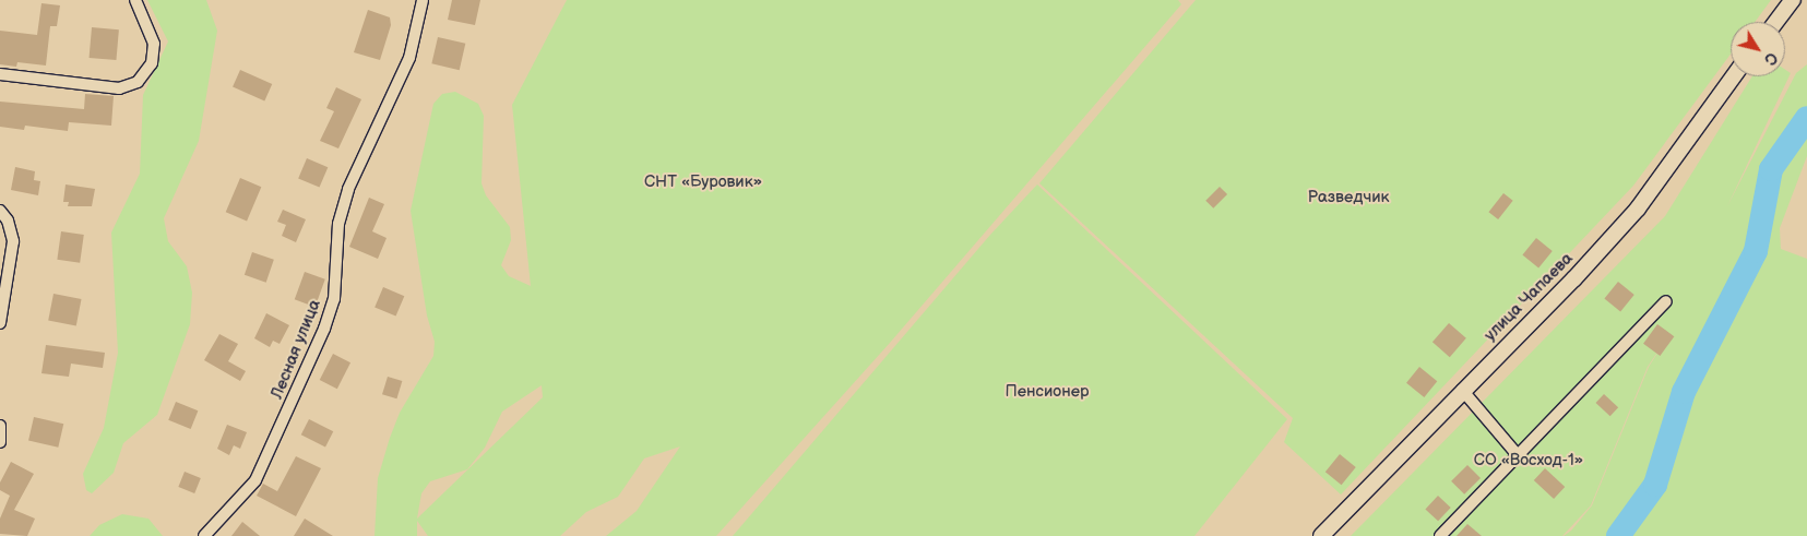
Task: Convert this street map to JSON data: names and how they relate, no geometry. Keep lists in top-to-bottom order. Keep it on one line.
{"streets":{"street":["улица Чапаева","Лесная улица"]},"parks":["СНТ «Буровик»","Разведчик","Пенсионер","СО «Восход-1»"],"north":"bottom right"}
